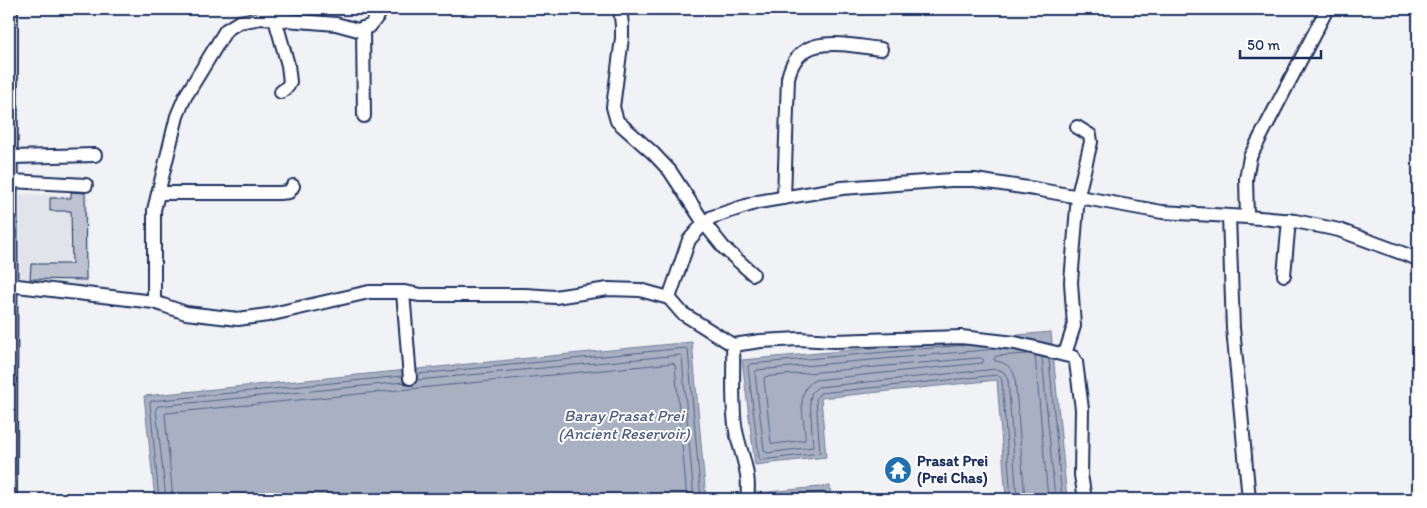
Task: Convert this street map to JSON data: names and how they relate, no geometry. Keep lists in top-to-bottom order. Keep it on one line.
{"water":["Baray Prasat Prei (Ancient Reservoir)"],"places":{"temple":["Prasat Prei (Prei Chas)"]},"scale_bar":"50 m"}
